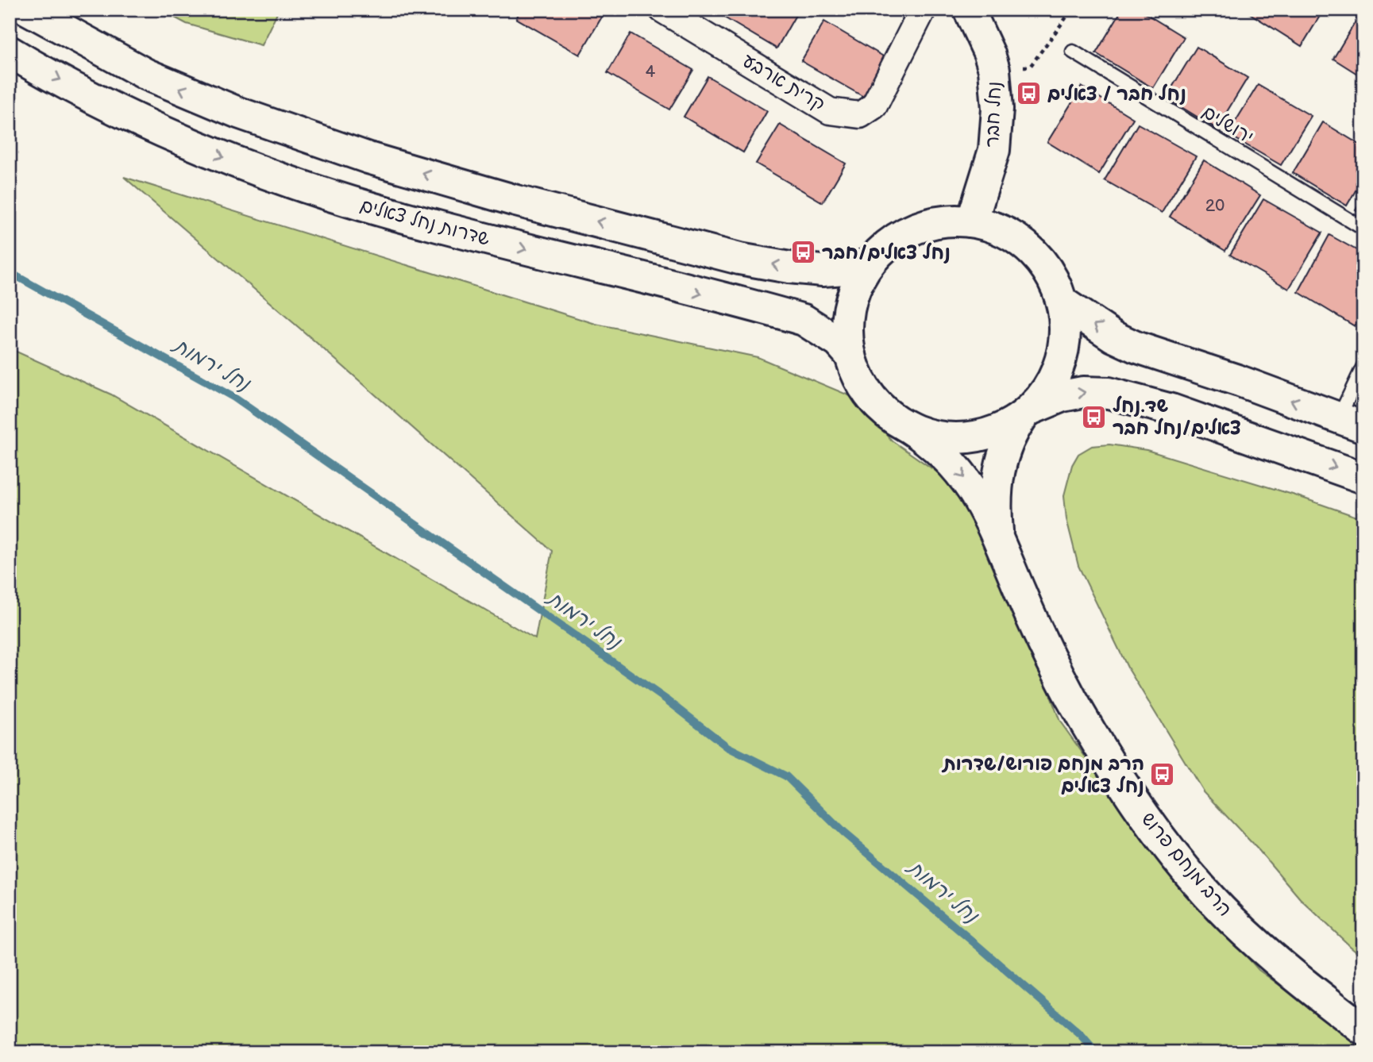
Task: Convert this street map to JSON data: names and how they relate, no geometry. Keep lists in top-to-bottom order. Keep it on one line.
{"streets":{"main road":["נחל חבר","שדרות נחל צאלים","הרב מנחם פרוש"],"street":["קרית ארבע"],"lane":["ירושלים"]},"crossings":[["שדרות נחל צאלים","הרב מנחם פרוש"]],"water":["נחל ירמות"],"places":{"bus stop":["נחל חבר / צאלים","נחל צאלים/חבר","שד.נחל צאלים/נחל חבר","הרב מנחם פורוש/שדרות נחל צאלים"]},"house_numbers":["4","20"]}
